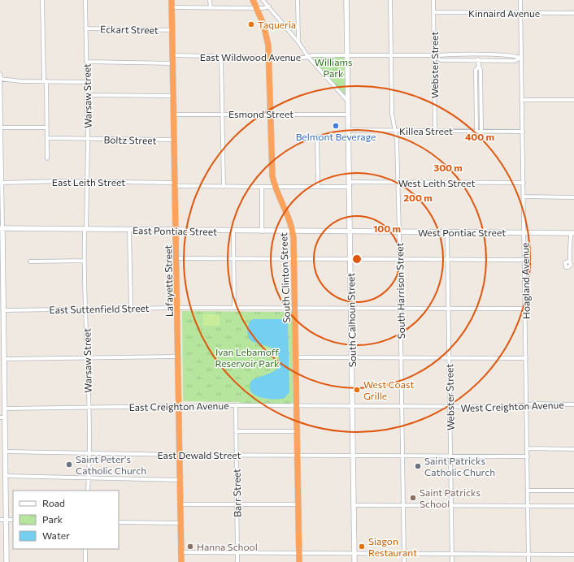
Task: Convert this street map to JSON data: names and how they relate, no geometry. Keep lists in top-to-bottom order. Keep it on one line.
{"streets":{"highway":["South Clinton Street","Lafayette Street"],"street":["Kinnaird Avenue","Eckart Street","East Wildwood Avenue","Webster Street","Warsaw Street","Esmond Street","Killea Street","Boltz Street","East Leith Street","West Leith Street","East Pontiac Street","West Pontiac Street","Hoagland Avenue","South Harrison Street","East Suttenfield Street","South Calhoun Street","East Creighton Avenue","West Creighton Avenue","East Dewald Street","Barr Street"]},"crossings":[["Kinnaird Avenue","Webster Street"],["Kinnaird Avenue","Hoagland Avenue"],["Eckart Street","Warsaw Street"],["Eckart Street","Lafayette Street"],["East Wildwood Avenue","Webster Street"],["East Wildwood Avenue","South Clinton Street"],["East Wildwood Avenue","Lafayette Street"],["East Wildwood Avenue","South Harrison Street"],["East Wildwood Avenue","South Calhoun Street"],["Webster Street","Killea Street"],["Webster Street","West Pontiac Street"],["Webster Street","East Suttenfield Street"],["Webster Street","West Creighton Avenue"],["Webster Street","East Dewald Street"],["Warsaw Street","Boltz Street"],["Warsaw Street","East Leith Street"],["Warsaw Street","East Pontiac Street"],["Warsaw Street","East Suttenfield Street"],["Warsaw Street","East Creighton Avenue"],["Warsaw Street","East Dewald Street"],["Esmond Street","South Clinton Street"],["Esmond Street","Lafayette Street"],["Esmond Street","South Calhoun Street"],["Killea Street","Hoagland Avenue"],["Killea Street","South Harrison Street"],["Killea Street","South Calhoun Street"],["Boltz Street","Lafayette Street"],["East Leith Street","West Leith Street"],["East Leith Street","South Clinton Street"],["East Leith Street","Lafayette Street"],["East Leith Street","South Calhoun Street"],["West Leith Street","Hoagland Avenue"],["West Leith Street","South Harrison Street"],["West Leith Street","South Calhoun Street"],["East Pontiac Street","West Pontiac Street"],["East Pontiac Street","South Clinton Street"],["East Pontiac Street","Lafayette Street"],["East Pontiac Street","South Calhoun Street"],["West Pontiac Street","Hoagland Avenue"],["West Pontiac Street","South Harrison Street"],["West Pontiac Street","South Calhoun Street"],["South Clinton Street","East Suttenfield Street"],["South Clinton Street","East Creighton Avenue"],["South Clinton Street","East Dewald Street"],["Lafayette Street","East Suttenfield Street"],["Lafayette Street","East Creighton Avenue"],["Lafayette Street","East Dewald Street"],["Hoagland Avenue","East Suttenfield Street"],["Hoagland Avenue","West Creighton Avenue"],["Hoagland Avenue","East Dewald Street"],["South Harrison Street","East Suttenfield Street"],["South Harrison Street","West Creighton Avenue"],["South Harrison Street","East Dewald Street"],["East Suttenfield Street","South Calhoun Street"],["South Calhoun Street","East Creighton Avenue"],["South Calhoun Street","West Creighton Avenue"],["South Calhoun Street","East Dewald Street"],["East Creighton Avenue","West Creighton Avenue"],["East Creighton Avenue","Barr Street"],["East Dewald Street","Barr Street"]],"parks":["Williams Park","Ivan Lebamoff Reservoir Park"],"places":["Taqueria","Belmont Beverage","West Coast Grille","Saint Peter's Catholic Church","Saint Patricks Catholic Church","Saint Patricks School","Hanna School","Siagon Restaurant"],"legend":["Road","Park","Water"],"rings":["400 m","300 m","200 m","100 m"]}
